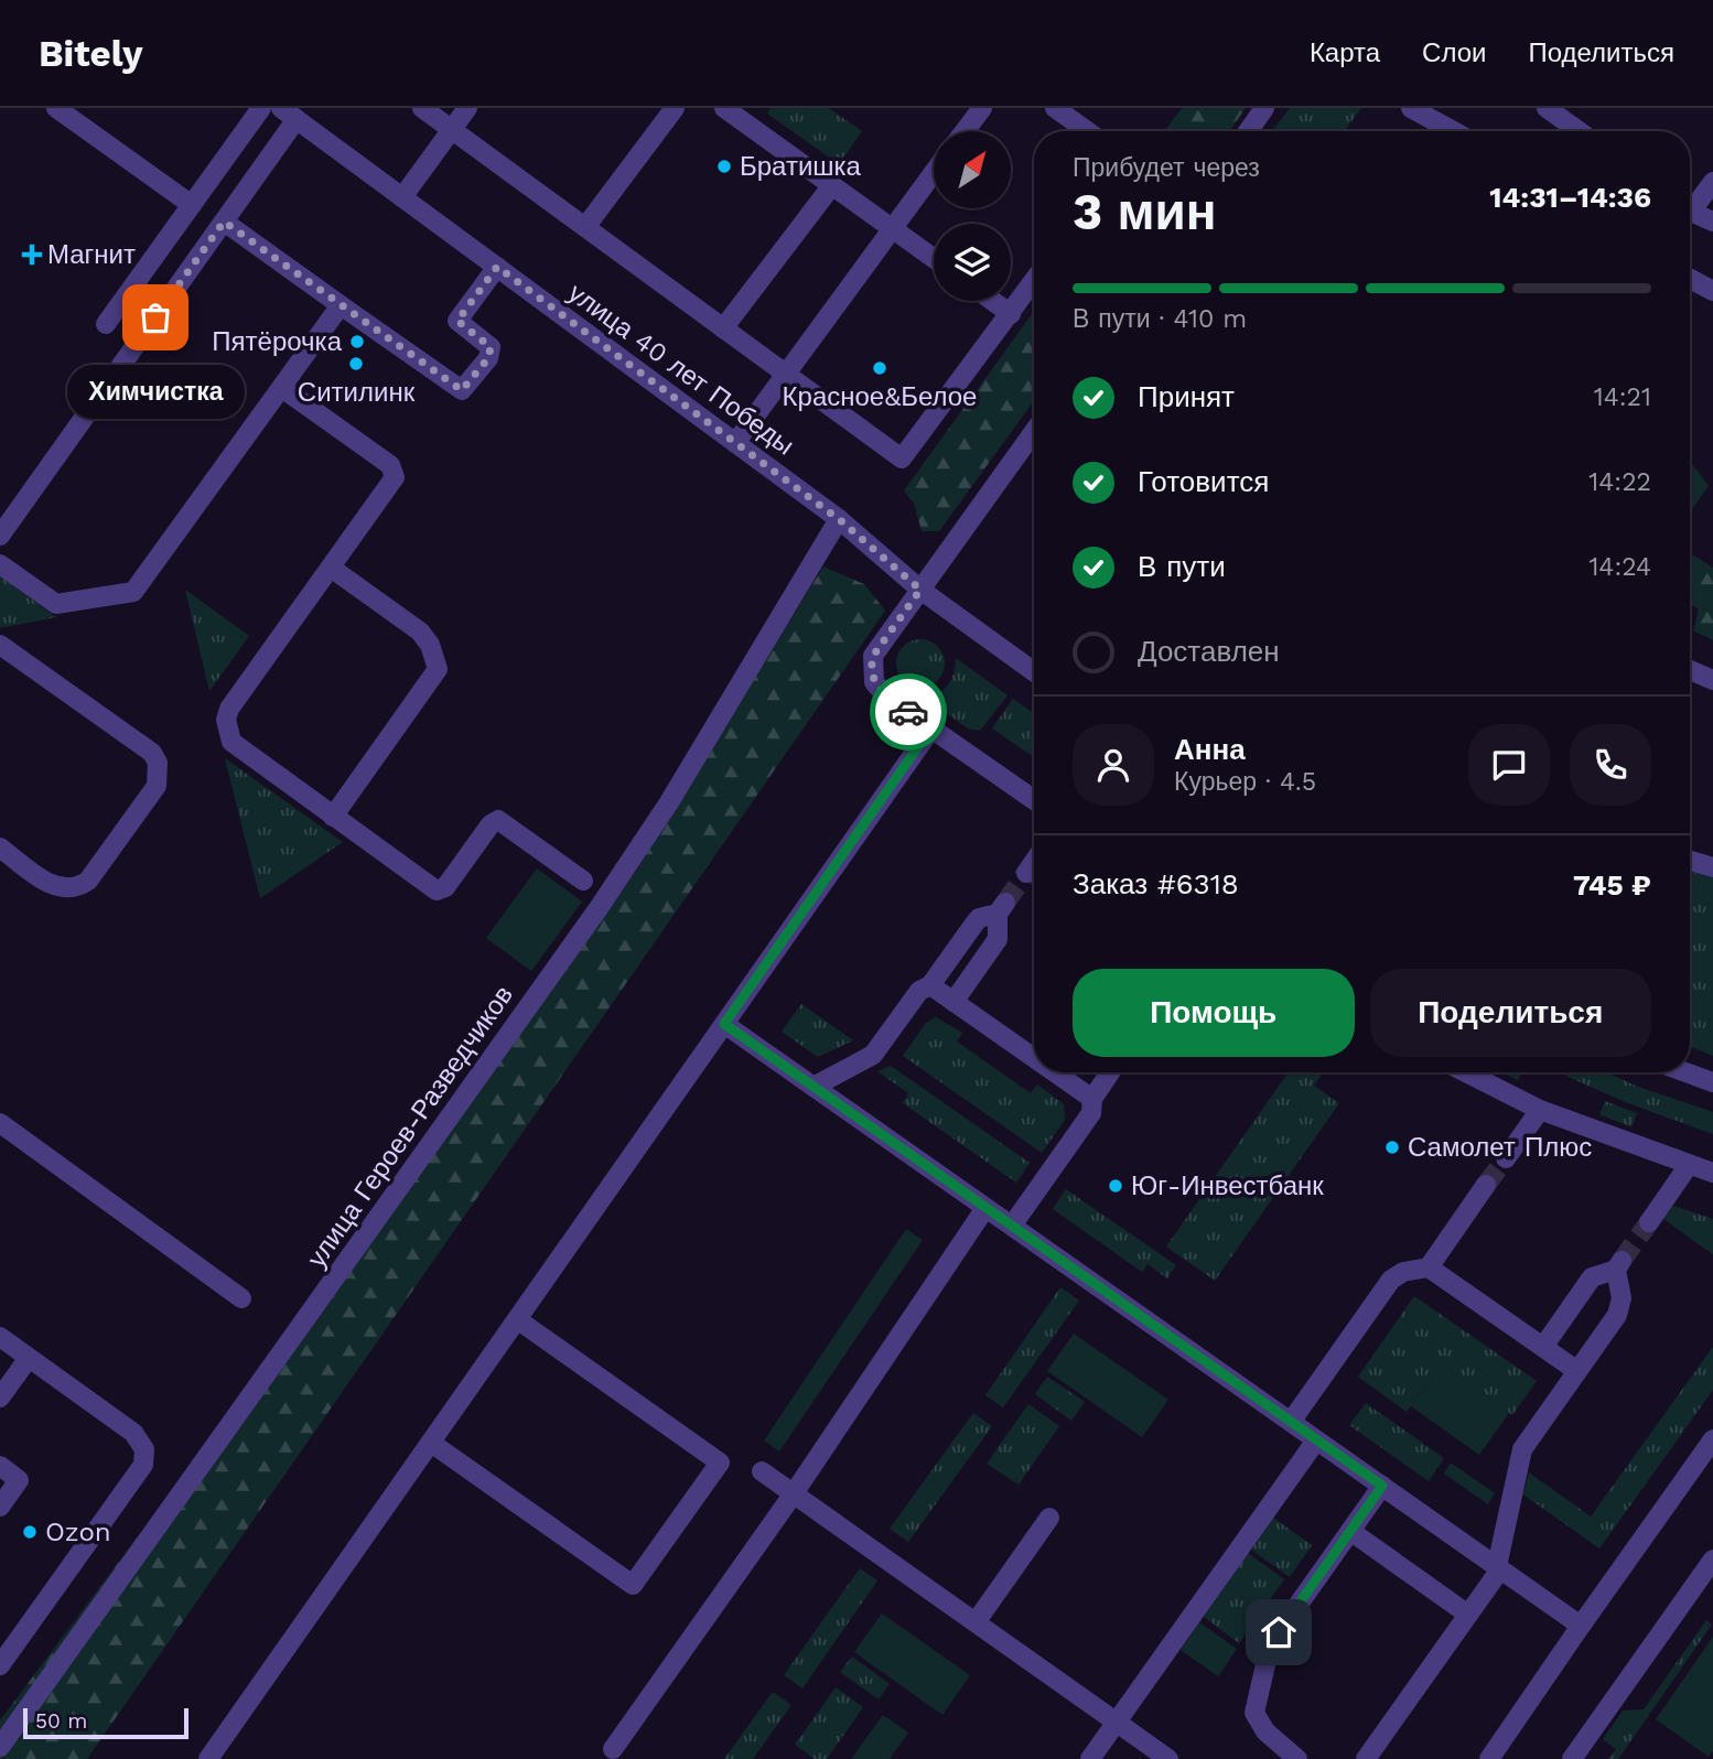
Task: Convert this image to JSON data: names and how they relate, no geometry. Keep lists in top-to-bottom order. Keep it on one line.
{"streets":{"street":["улица 40 лет Победы","улица Героев-Разведчиков"]},"crossings":[["улица 40 лет Победы","улица Героев-Разведчиков"]],"places":{"other":["Братишка","Химчистка","Пятёрочка","Ситилинк","Красное&Белое","Самолет Плюс","Юг-Инвестбанк","Ozon"],"health":["Магнит"]},"scale_bar":"50 m","north":"top right","page":{"header":"Bitely","nav":["Карта","Слои","Поделиться"],"heading":["3 мин","Прибудет через","14:31–14:36"],"panel":["Анна","Курьер · 4.5","Заказ #6318","745 ₽"],"bar":"В пути · 410 m","list":[["Принят","14:21"],["Готовится","14:22"],["В пути","14:24"],"Доставлен"],"bubble":"Химчистка","buttons":["Помощь","Поделиться"],"scale":"50 m"}}
